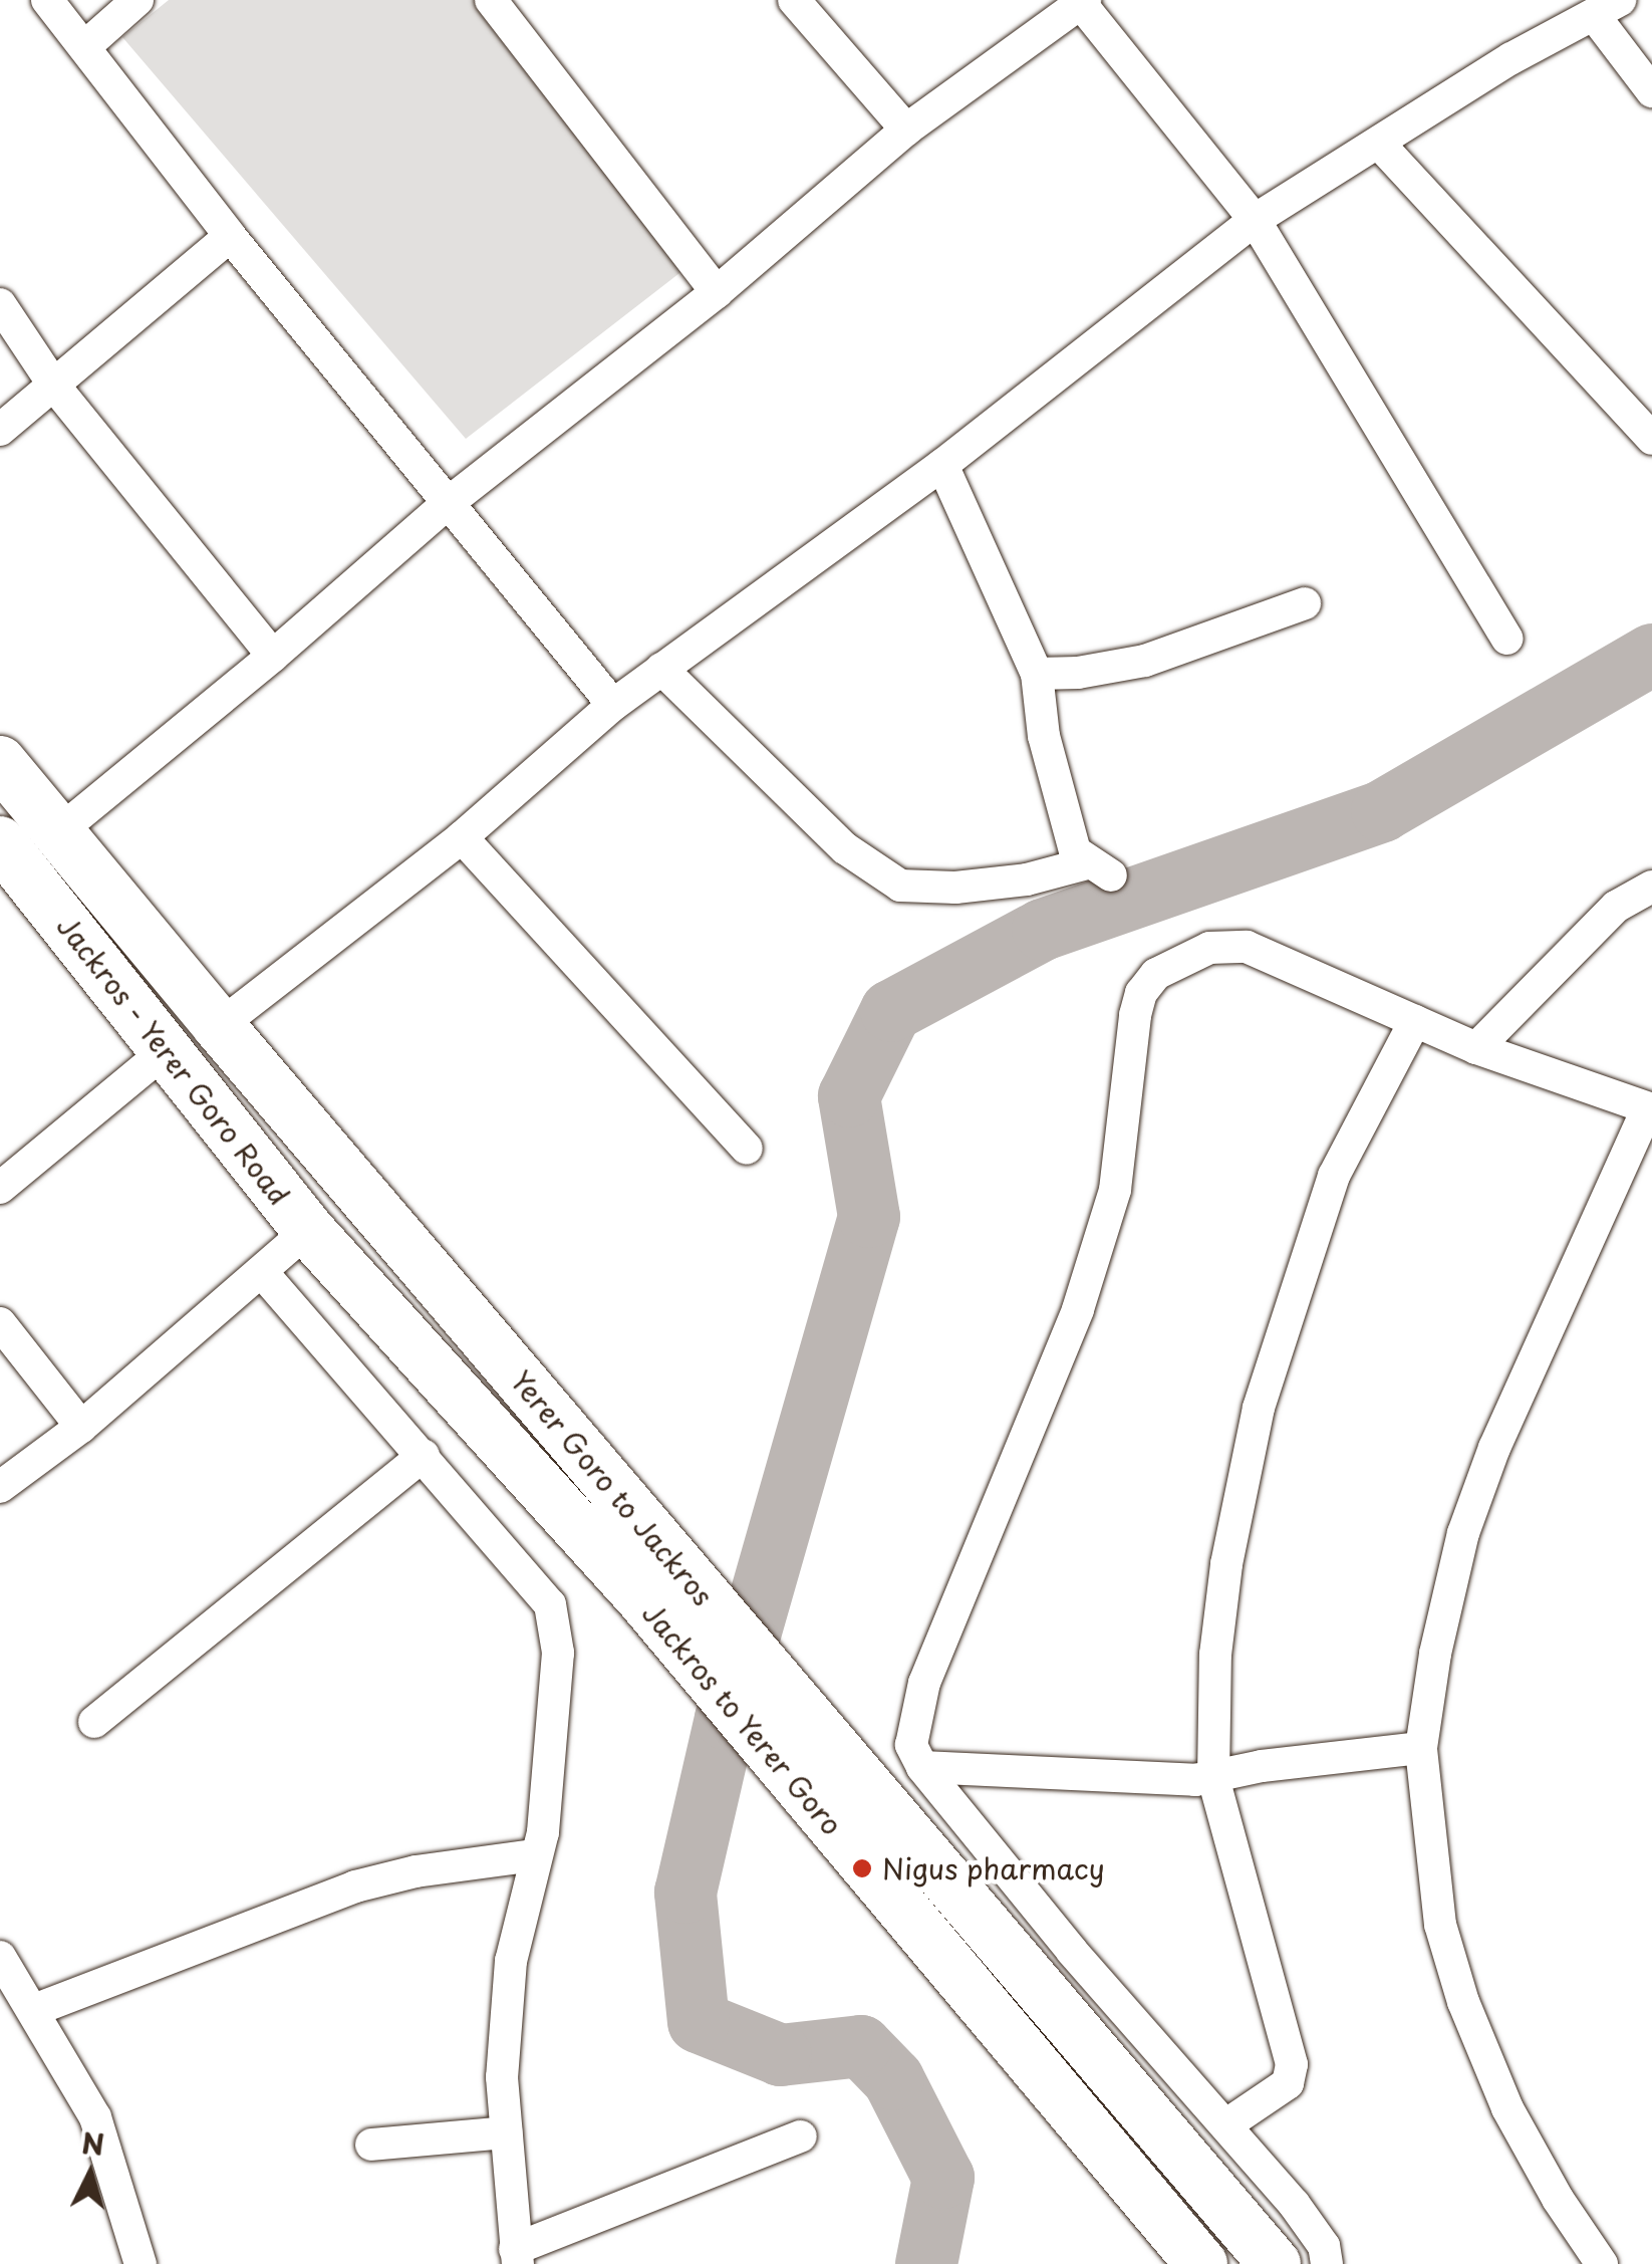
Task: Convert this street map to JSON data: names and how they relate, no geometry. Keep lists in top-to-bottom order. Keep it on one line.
{"streets":{"main road":["Jackros - Yerer Goro Road","Yerer Goro to Jackros","Jackros to Yerer Goro"]},"crossings":[["Jackros - Yerer Goro Road","Jackros to Yerer Goro"]],"places":["Nigus pharmacy"],"north":"top"}
